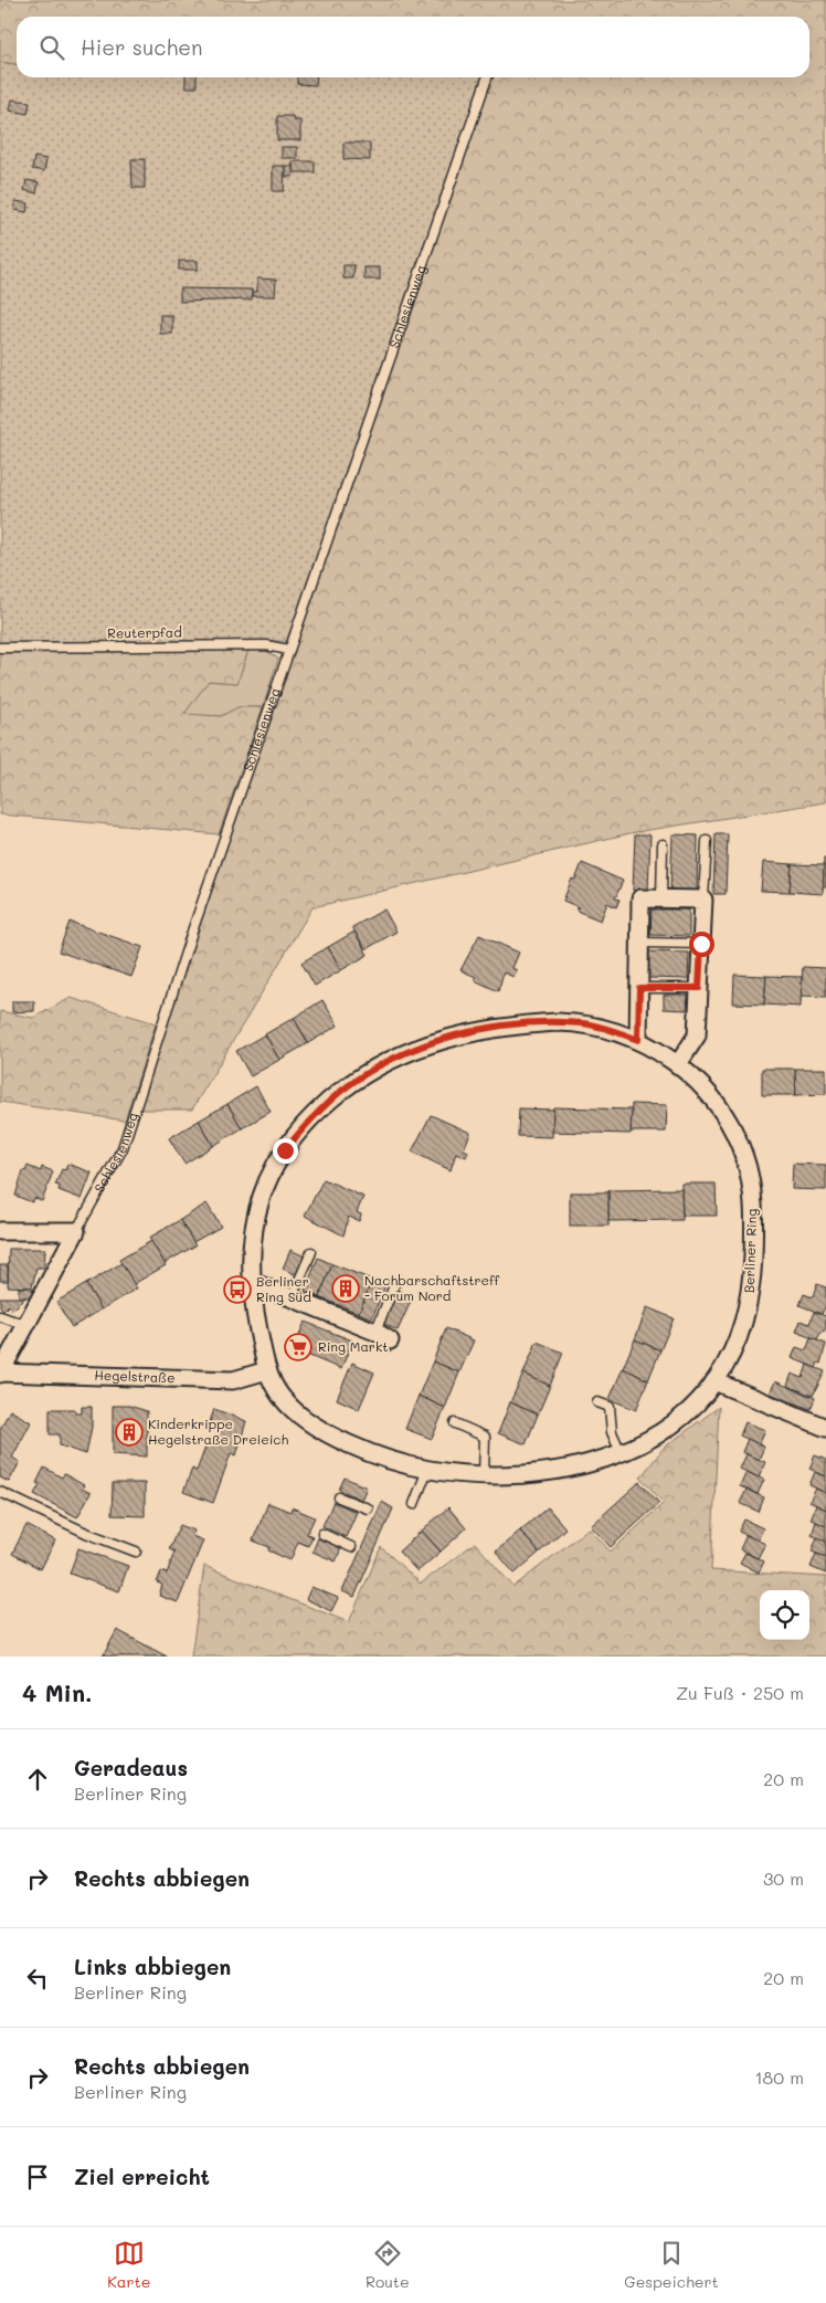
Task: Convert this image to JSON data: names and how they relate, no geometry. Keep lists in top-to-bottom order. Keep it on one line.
{"streets":{"street":["Schlesienweg","Berliner Ring","Hegelstraße"],"lane":["Reuterpfad"]},"crossings":[["Schlesienweg","Reuterpfad"],["Schlesienweg","Hegelstraße"],["Berliner Ring","Hegelstraße"]],"places":{"building":["Nachbarschaftstreff - Forum Nord","Kinderkrippe Hegelstraße Dreieich"],"bus stop":["Berliner Ring Süd"],"supermarket":["Ring Markt"]},"page":{"search":"Hier suchen","heading":["4 Min.","Zu Fuß · 250 m"],"list":[["Geradeaus","Berliner Ring","20 m"],["Rechts abbiegen","30 m"],["Links abbiegen","Berliner Ring","20 m"],["Rechts abbiegen","Berliner Ring","180 m"],"Ziel erreicht"],"nav":["Karte","Route","Gespeichert"]}}
